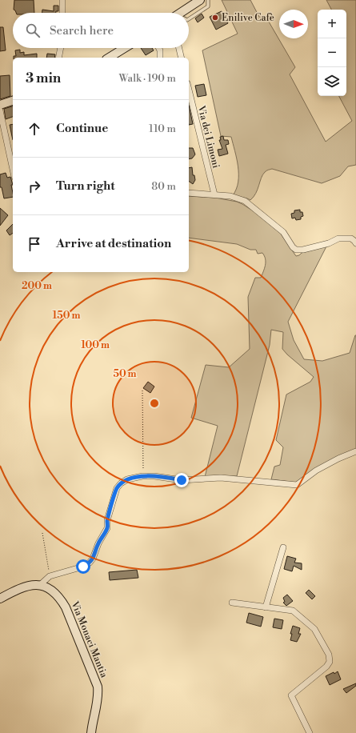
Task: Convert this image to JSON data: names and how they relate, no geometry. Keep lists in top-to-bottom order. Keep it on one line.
{"streets":{"street":["Via dei Limoni","Via Monaci Mantia"]},"places":["Enilive Cafè"],"north":"right","page":{"map_buttons":["+","−"],"search":"Search here","heading":["3 min","Walk · 190 m"],"list":[["Continue","110 m"],["Turn right","80 m"],"Arrive at destination"]},"rings":["200 m","150 m","100 m","50 m"]}
